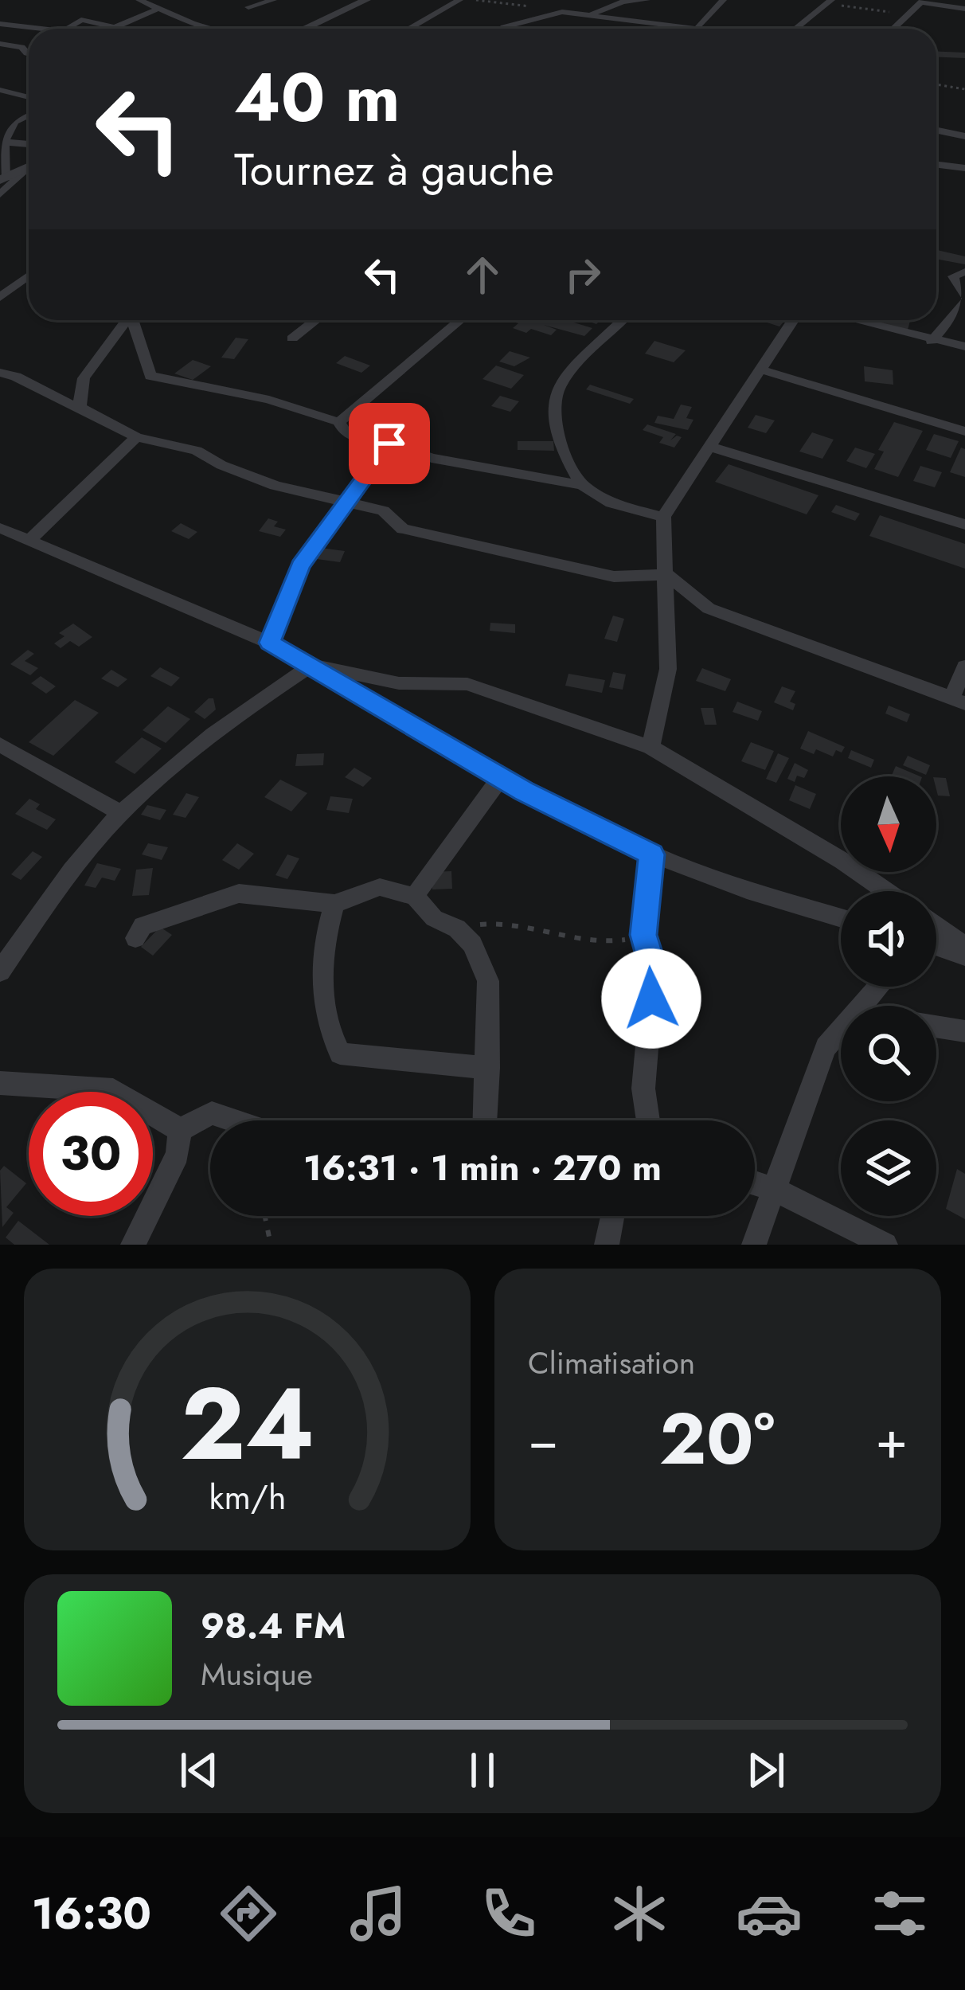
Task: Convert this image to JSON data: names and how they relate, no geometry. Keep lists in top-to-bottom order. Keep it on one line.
{"north":"bottom","page":{"turn":["40 m","Tournez à gauche"],"limit":"30","trip":"16:31 · 1 min · 270 m","tile":"Climatisation","heat":["−","20°","+"],"song":["98.4 FM","Musique"],"tabs":"16:30","gauge":["24","km/h"]}}
